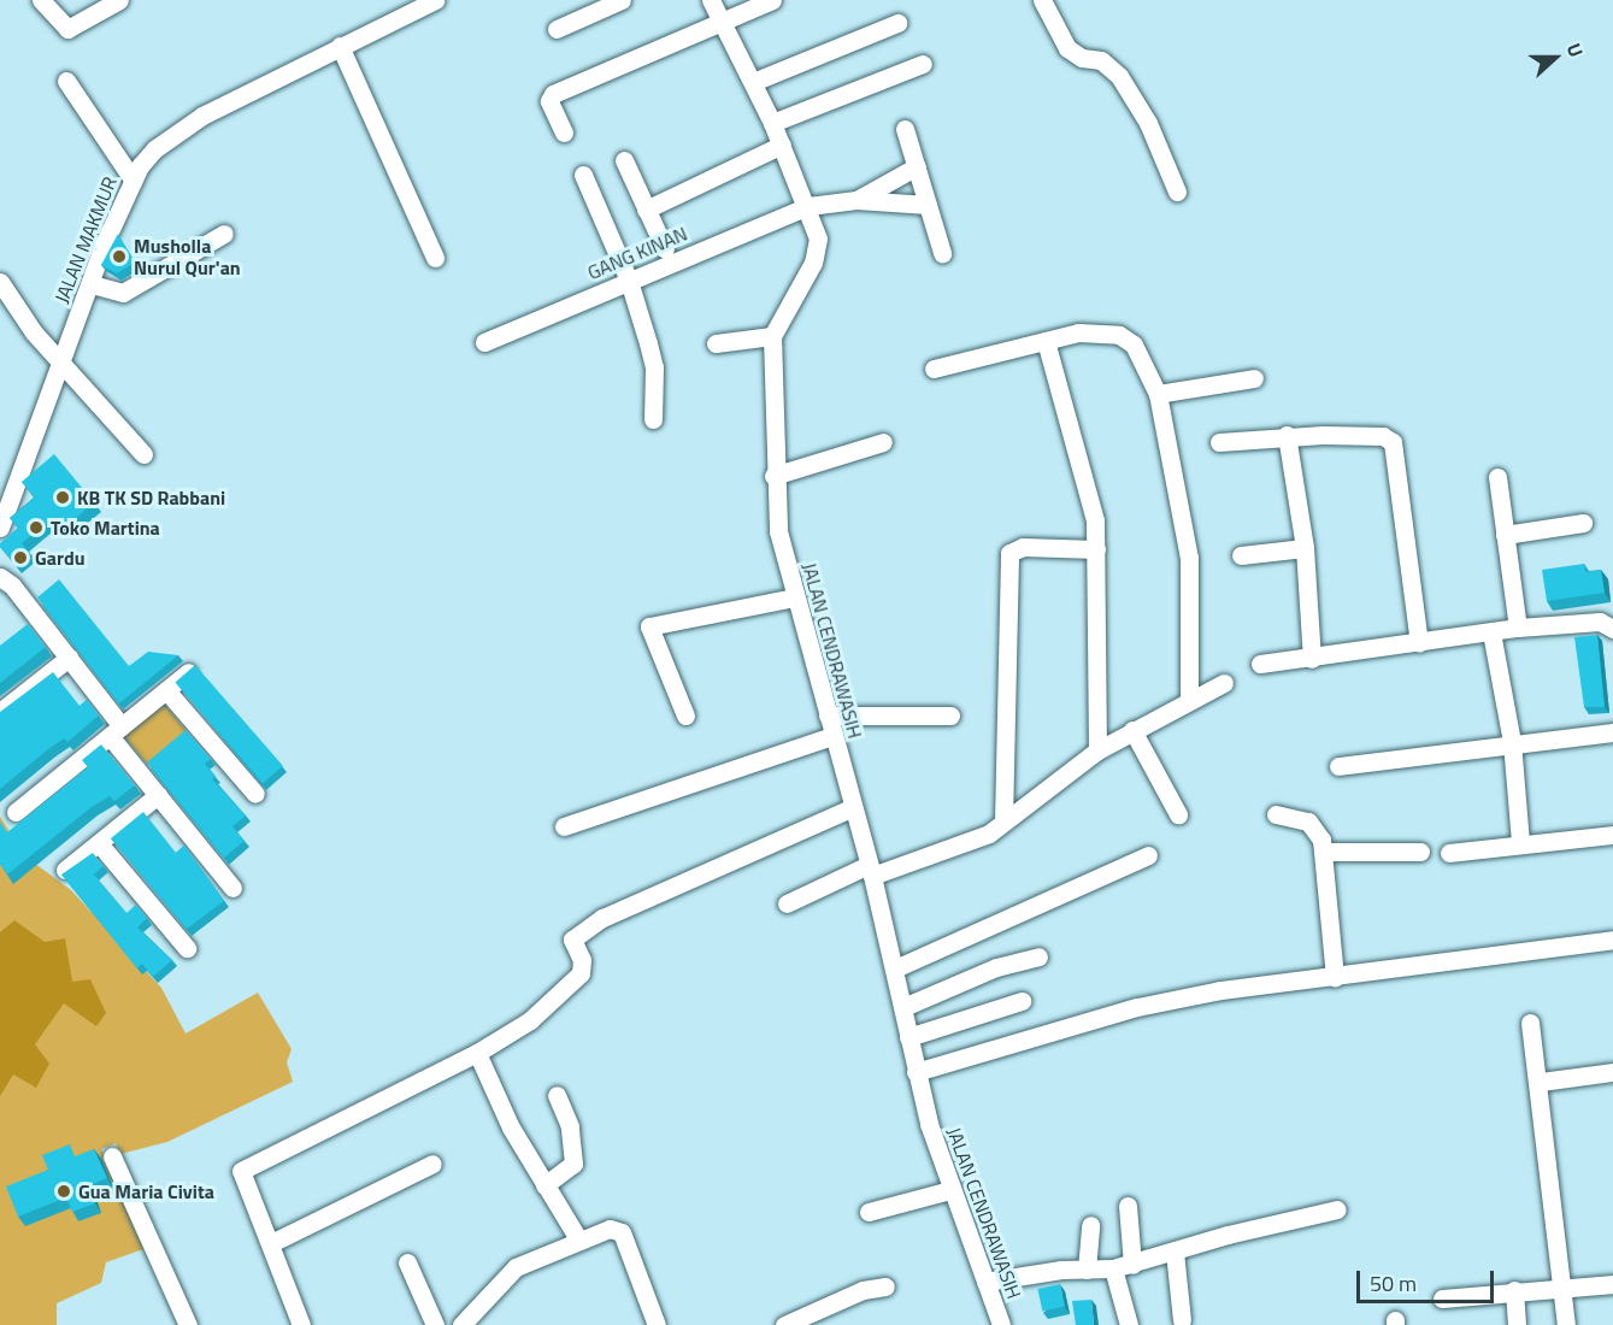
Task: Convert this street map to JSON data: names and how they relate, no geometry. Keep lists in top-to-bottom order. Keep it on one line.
{"streets":{"street":["JALAN MAKMUR","GANG KINAN","JALAN CENDRAWASIH"]},"crossings":[["GANG KINAN","JALAN CENDRAWASIH"]],"places":["Musholla Nurul Qur'an","KB TK SD Rabbani","Toko Martina","Gardu","Gua Maria Civita"],"scale_bar":"50 m","north":"right"}
